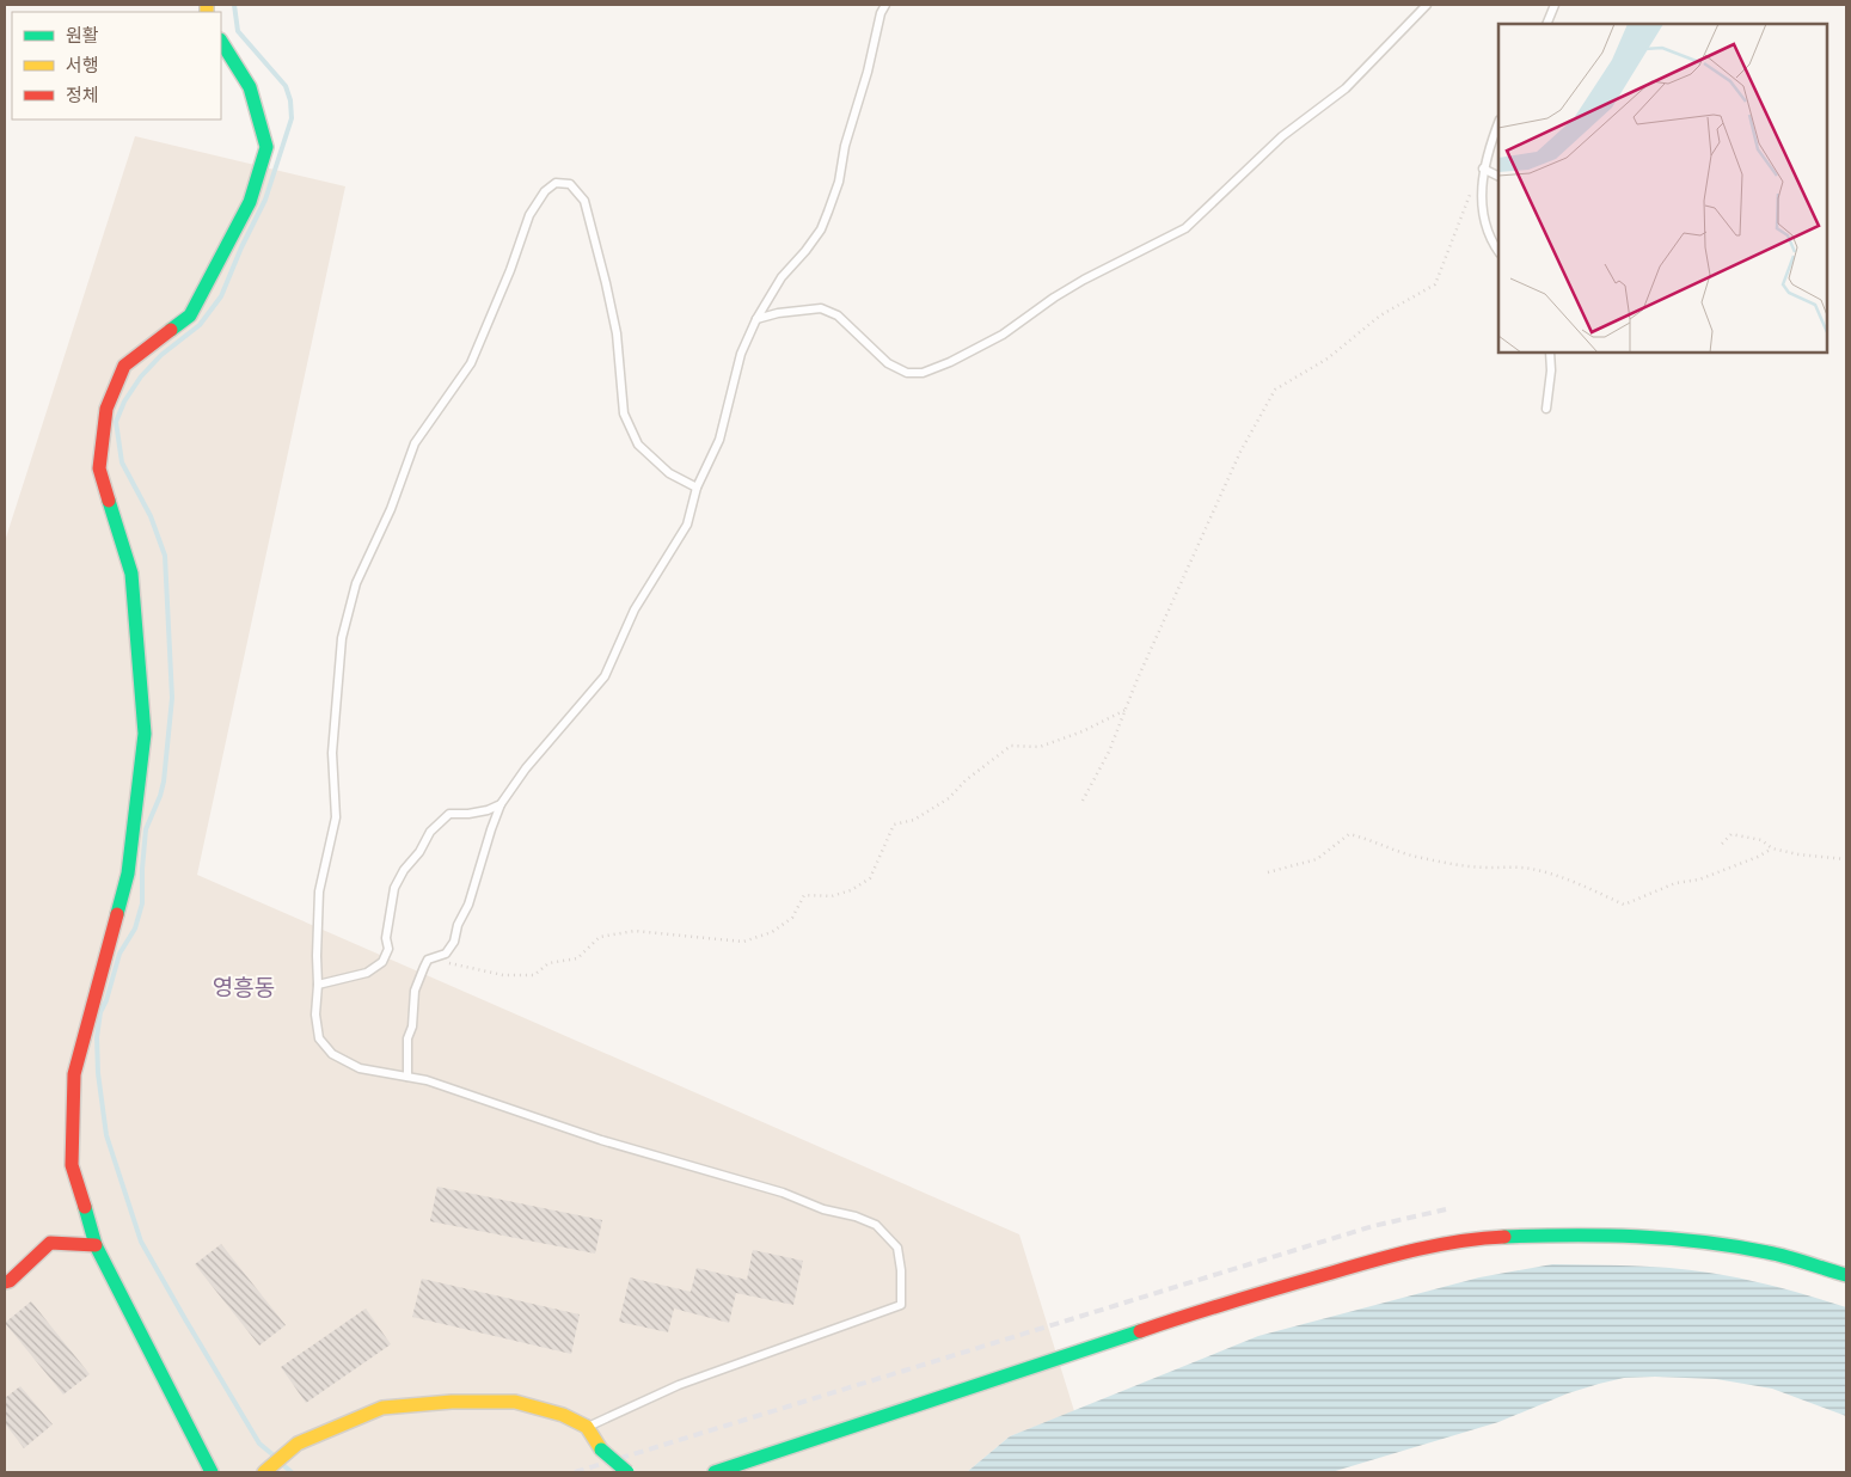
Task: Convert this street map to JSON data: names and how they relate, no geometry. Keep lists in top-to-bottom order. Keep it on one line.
{"districts":["영흥동"],"legend":["원활","서행","정체"]}
